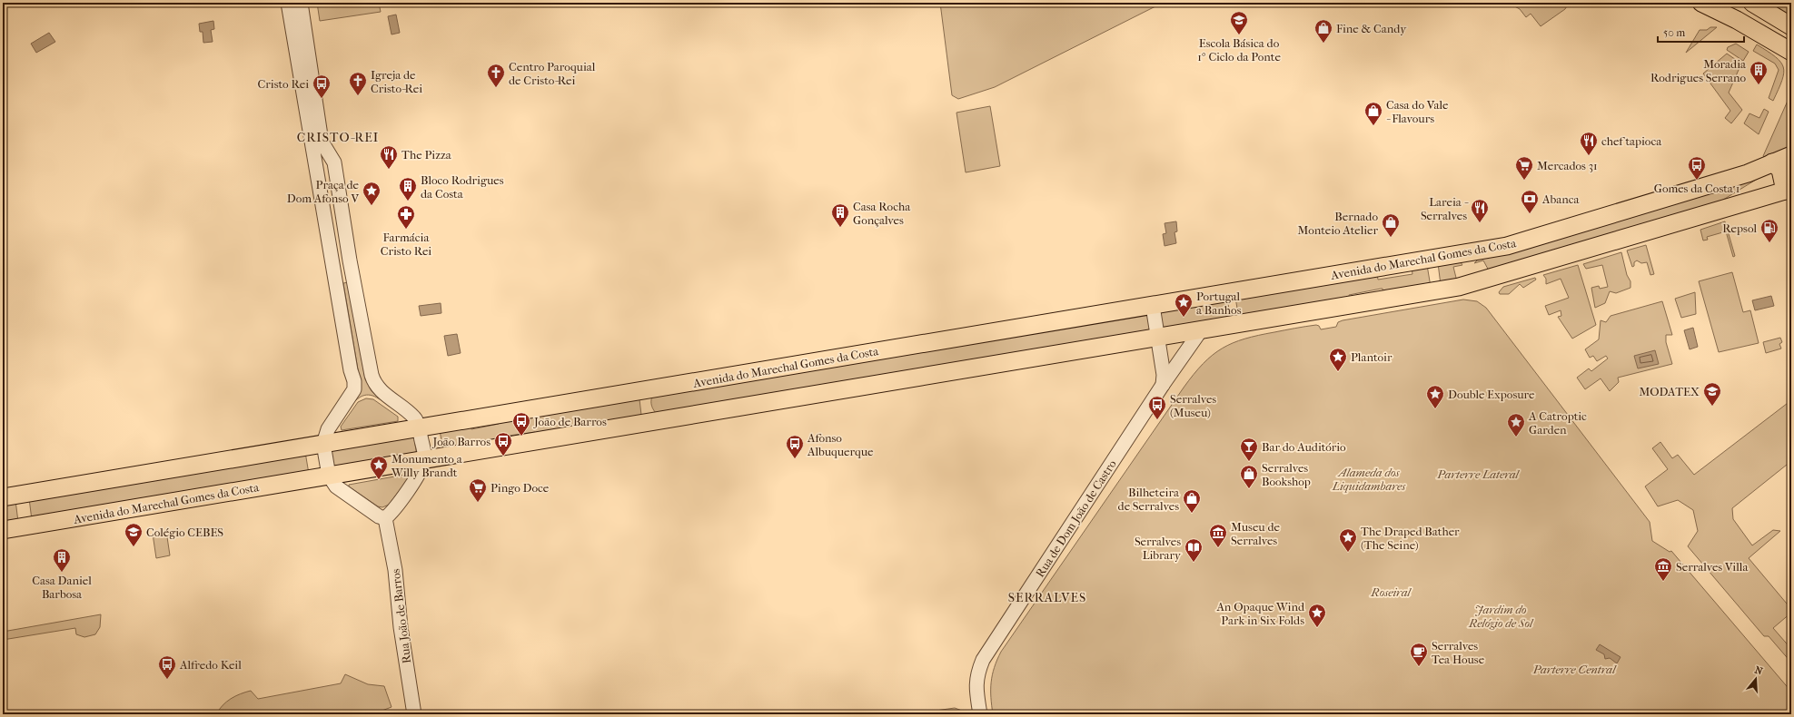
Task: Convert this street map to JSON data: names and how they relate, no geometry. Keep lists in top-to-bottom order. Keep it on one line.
{"streets":{"main road":["Avenida do Marechal Gomes da Costa"],"street":["Rua de Dom João de Castro","Rua João de Barros"]},"crossings":[["Avenida do Marechal Gomes da Costa","Rua de Dom João de Castro"]],"districts":["CRISTO-REI","SERRALVES"],"parks":["Alameda dos Liquidambares","Parterre Lateral","Roseiral","Jardim do Relógio de Sol","Parterre Central"],"places":{"school or university":["Escola Básica do 1º Ciclo da Ponte","MODATEX","Colégio CEBES"],"shop":["Fine & Candy","Casa do Vale - Flavours","Bernado Monteio Atelier","Serralves Bookshop","Bilheteira de Serralves"],"building":["Moradia Rodrigues Serrano","Bloco Rodrigues da Costa","Casa Rocha Gonçalves","Casa Daniel Barbosa"],"church":["Centro Paroquial de Cristo-Rei","Igreja de Cristo-Rei"],"bus stop":["Cristo Rei","Gomes da Costa 1","Serralves (Museu)","João de Barros","João Barros","Afonso Albuquerque","Alfredo Keil"],"restaurant":["chef tapioca","The Pizza","Lareia - Serralves"],"supermarket":["Mercados 31","Pingo Doce"],"place":["Praça de Dom Afonso V","Portugal a Banhos","Plantoir","Double Exposure","A Catroptic Garden","Monumento a Willy Brandt","The Draped Bather (The Seine)","An Opaque Wind Park in Six Folds"],"bank":["Abanca"],"pharmacy":["Farmácia Cristo Rei"],"fuel station":["Repsol"],"bar":["Bar do Auditório"],"museum":["Museu de Serralves","Serralves Villa"],"library":["Serralves Library"],"cafe":["Serralves Tea House"]},"scale_bar":"50 m","north":"top"}
